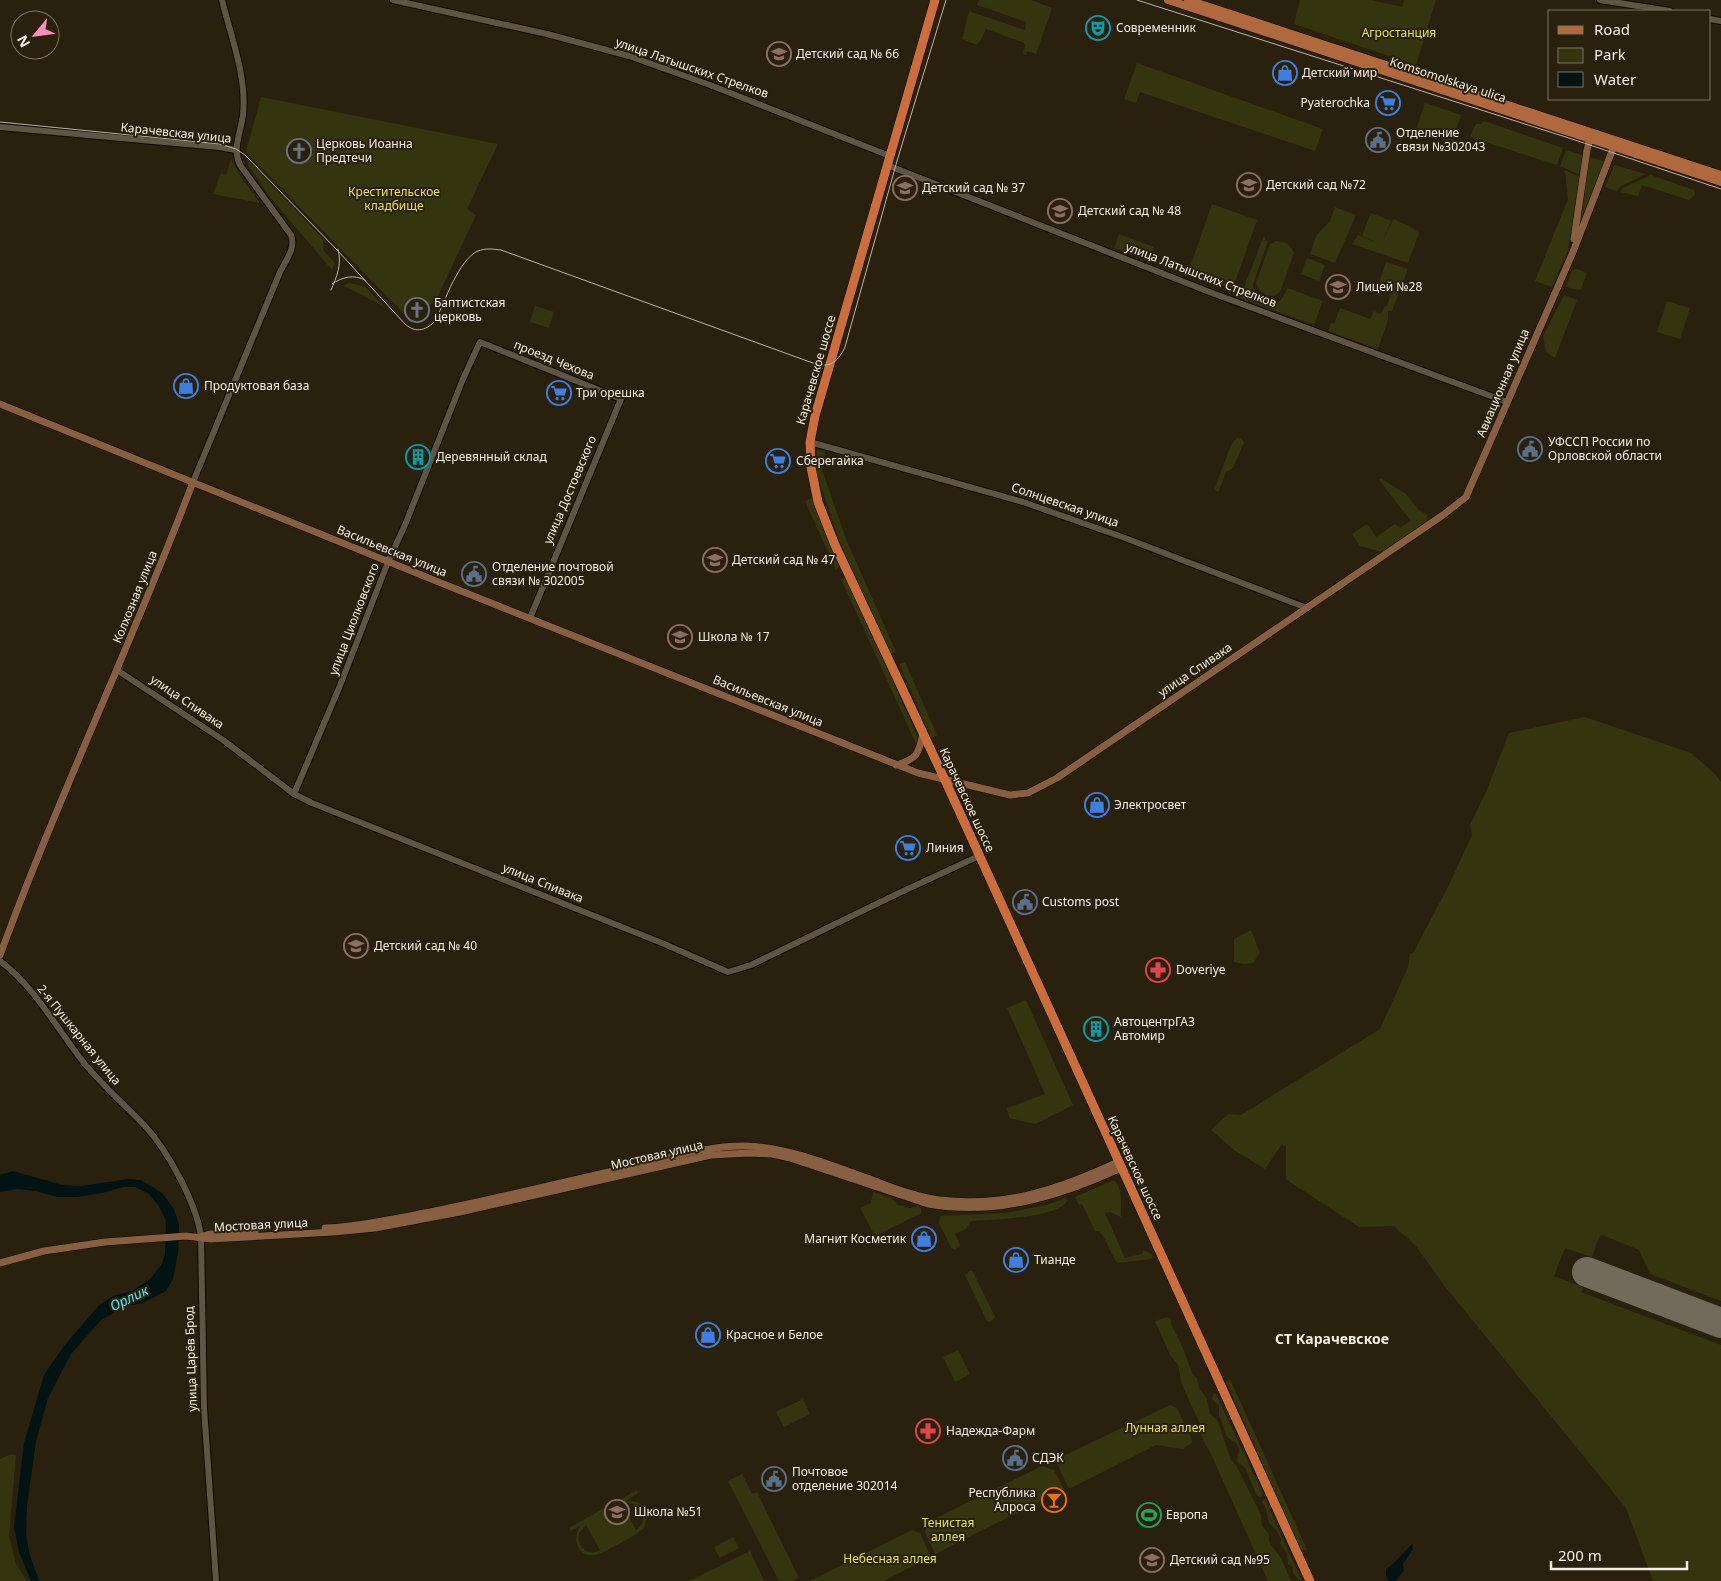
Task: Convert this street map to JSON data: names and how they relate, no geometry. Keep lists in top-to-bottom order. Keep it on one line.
{"streets":{"highway":["Карачевское шоссе"],"main road":["Komsomolskaya ulica","Авиационная улица","Васильевская улица","Колхозная улица","улица Спивака","Мостовая улица"],"street":["улица Латышских Стрелков","Карачевская улица","проезд Чехова","улица Достоевского","Солнцевская улица","улица Циолковского","2-я Пушкарная улица","улица Царёв Брод"]},"crossings":[["улица Латышских Стрелков","Карачевское шоссе"],["улица Латышских Стрелков","Авиационная улица"],["Komsomolskaya ulica","Авиационная улица"],["Карачевская улица","Колхозная улица"],["проезд Чехова","улица Достоевского"],["проезд Чехова","улица Циолковского"],["Карачевское шоссе","Солнцевская улица"],["Карачевское шоссе","Васильевская улица"],["Карачевское шоссе","улица Спивака"],["Карачевское шоссе","Мостовая улица"],["Авиационная улица","улица Спивака"],["улица Достоевского","Васильевская улица"],["Солнцевская улица","улица Спивака"],["Васильевская улица","Колхозная улица"],["Васильевская улица","улица Циолковского"],["Васильевская улица","улица Спивака"],["Колхозная улица","улица Спивака"],["улица Циолковского","улица Спивака"],["2-я Пушкарная улица","улица Царёв Брод"],["Мостовая улица","улица Царёв Брод"]],"districts":["СТ Карачевское"],"water":["Орлик"],"parks":["Агростанция","Крестительское кладбище","Лунная аллея","Тенистая аллея","Небесная аллея"],"places":{"theatre":["Современник"],"school or university":["Детский сад № 66","Детский сад №72","Детский сад № 37","Детский сад № 48","Лицей №28","Детский сад № 47","Школа № 17","Детский сад № 40","Школа №51","Детский сад №95"],"shop":["Детский мир","Продуктовая база","Электросвет","Магнит Косметик","Тианде","Красное и Белое"],"supermarket":["Pyaterochka","Три орешка","Сберегайка","Линия"],"public building":["Отделение связи №302043","УФССП России по Орловской области","Отделение почтовой связи № 302005","Customs post","СДЭК","Почтовое отделение 302014"],"church":["Церковь Иоанна Предтечи","Баптистская церковь"],"building":["Деревянный склад","АвтоцентрГАЗ Автомир"],"pharmacy":["Doveriye","Надежда-Фарм"],"bar":["Республика Алроса"],"sports":["Европа"]},"legend":["Road","Park","Water"],"scale_bar":"200 m","north":"bottom left"}
